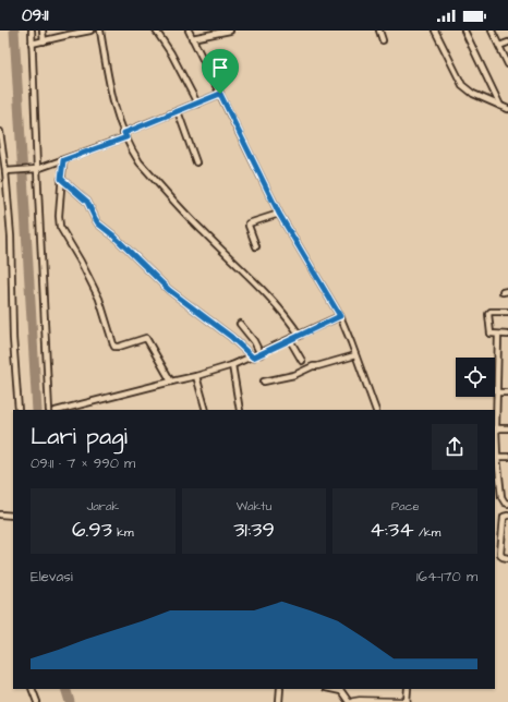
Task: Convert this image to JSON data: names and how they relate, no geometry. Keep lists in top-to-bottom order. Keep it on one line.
{"page":{"status":"09:11","heading":["Lari pagi","09:11 · 7 × 990 m"],"stats":[["Jarak","6.93 km"],["Waktu","31:39"],["Pace","4:34 /km"]],"chart":["Elevasi","164–170 m"]}}
